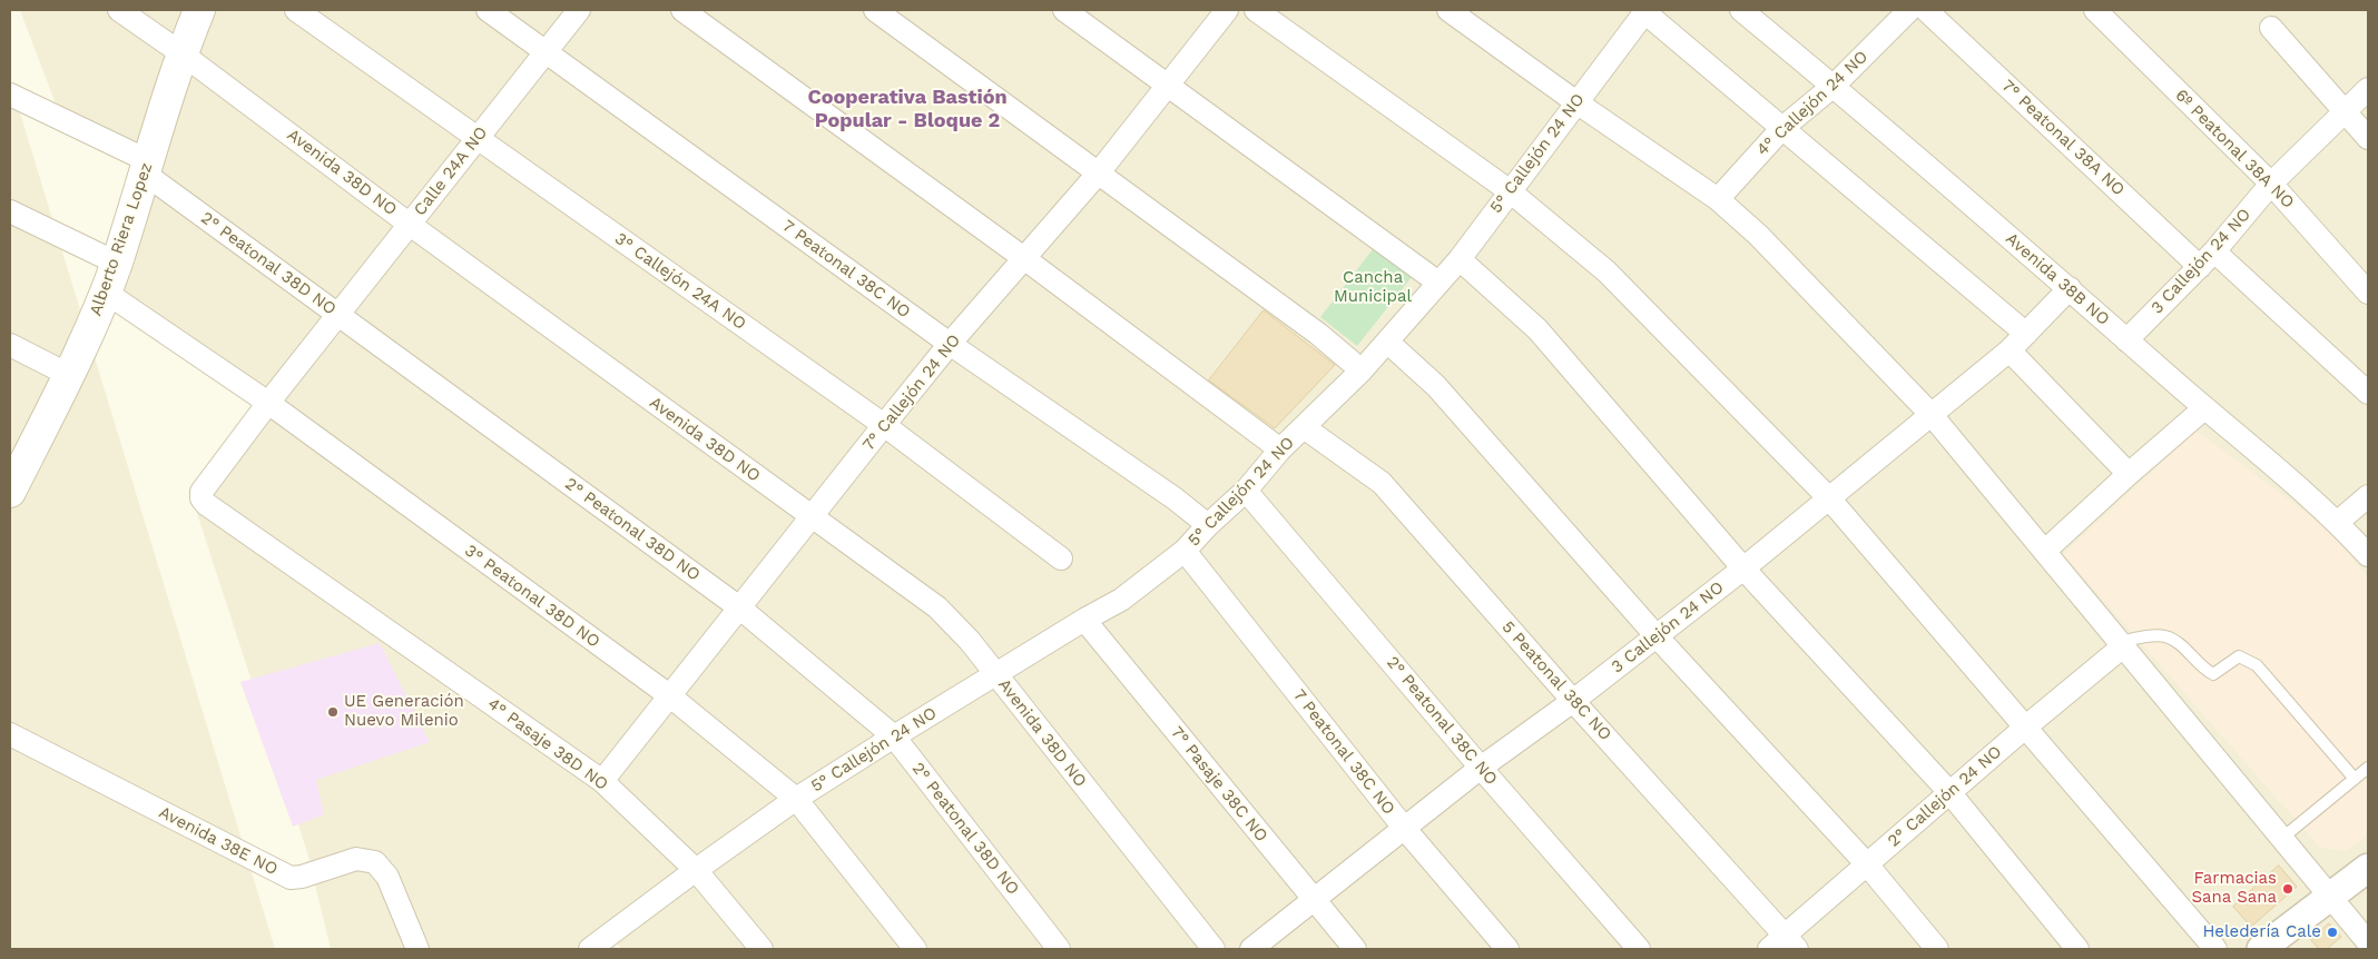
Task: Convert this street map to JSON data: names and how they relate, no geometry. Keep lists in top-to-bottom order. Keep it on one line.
{"streets":{"main road":["Alberto Riera Lopez"],"street":["4° Callejón 24 NO","7° Peatonal 38A NO","6º Peatonal 38A NO","5° Callejón 24 NO","Calle 24A NO","Avenida 38D NO","3 Callejón 24 NO","2° Peatonal 38D NO","7 Peatonal 38C NO","Avenida 38B NO","3° Callejón 24A NO","7° Callejón 24 NO","3° Peatonal 38D NO","5 Peatonal 38C NO","2° Peatonal 38C NO","4° Pasaje 38D NO","7° Pasaje 38C NO","2° Callejón 24 NO","Avenida 38E NO"]},"crossings":[["4° Callejón 24 NO","Avenida 38B NO"],["7° Peatonal 38A NO","3 Callejón 24 NO"],["6º Peatonal 38A NO","3 Callejón 24 NO"],["5° Callejón 24 NO","Avenida 38D NO"],["5° Callejón 24 NO","2° Peatonal 38D NO"],["5° Callejón 24 NO","7 Peatonal 38C NO"],["5° Callejón 24 NO","3° Peatonal 38D NO"],["5° Callejón 24 NO","5 Peatonal 38C NO"],["5° Callejón 24 NO","2° Peatonal 38C NO"],["5° Callejón 24 NO","4° Pasaje 38D NO"],["5° Callejón 24 NO","7° Pasaje 38C NO"],["Calle 24A NO","Avenida 38D NO"],["Calle 24A NO","2° Peatonal 38D NO"],["Calle 24A NO","7 Peatonal 38C NO"],["Calle 24A NO","3° Callejón 24A NO"],["Calle 24A NO","3° Peatonal 38D NO"],["Calle 24A NO","4° Pasaje 38D NO"],["Avenida 38D NO","Alberto Riera Lopez"],["Avenida 38D NO","7° Callejón 24 NO"],["Alberto Riera Lopez","2° Peatonal 38D NO"],["Alberto Riera Lopez","3° Peatonal 38D NO"],["3 Callejón 24 NO","7 Peatonal 38C NO"],["3 Callejón 24 NO","Avenida 38B NO"],["3 Callejón 24 NO","5 Peatonal 38C NO"],["3 Callejón 24 NO","2° Peatonal 38C NO"],["3 Callejón 24 NO","7° Pasaje 38C NO"],["2° Peatonal 38D NO","7° Callejón 24 NO"],["7 Peatonal 38C NO","7° Callejón 24 NO"],["3° Callejón 24A NO","7° Callejón 24 NO"],["7° Callejón 24 NO","3° Peatonal 38D NO"],["7° Callejón 24 NO","4° Pasaje 38D NO"],["5 Peatonal 38C NO","2° Callejón 24 NO"]],"districts":["Cooperativa Bastión Popular - Bloque 2"],"parks":["Cancha Municipal"],"places":["UE Generación Nuevo Milenio","Farmacias Sana Sana","Heledería Cale"]}
